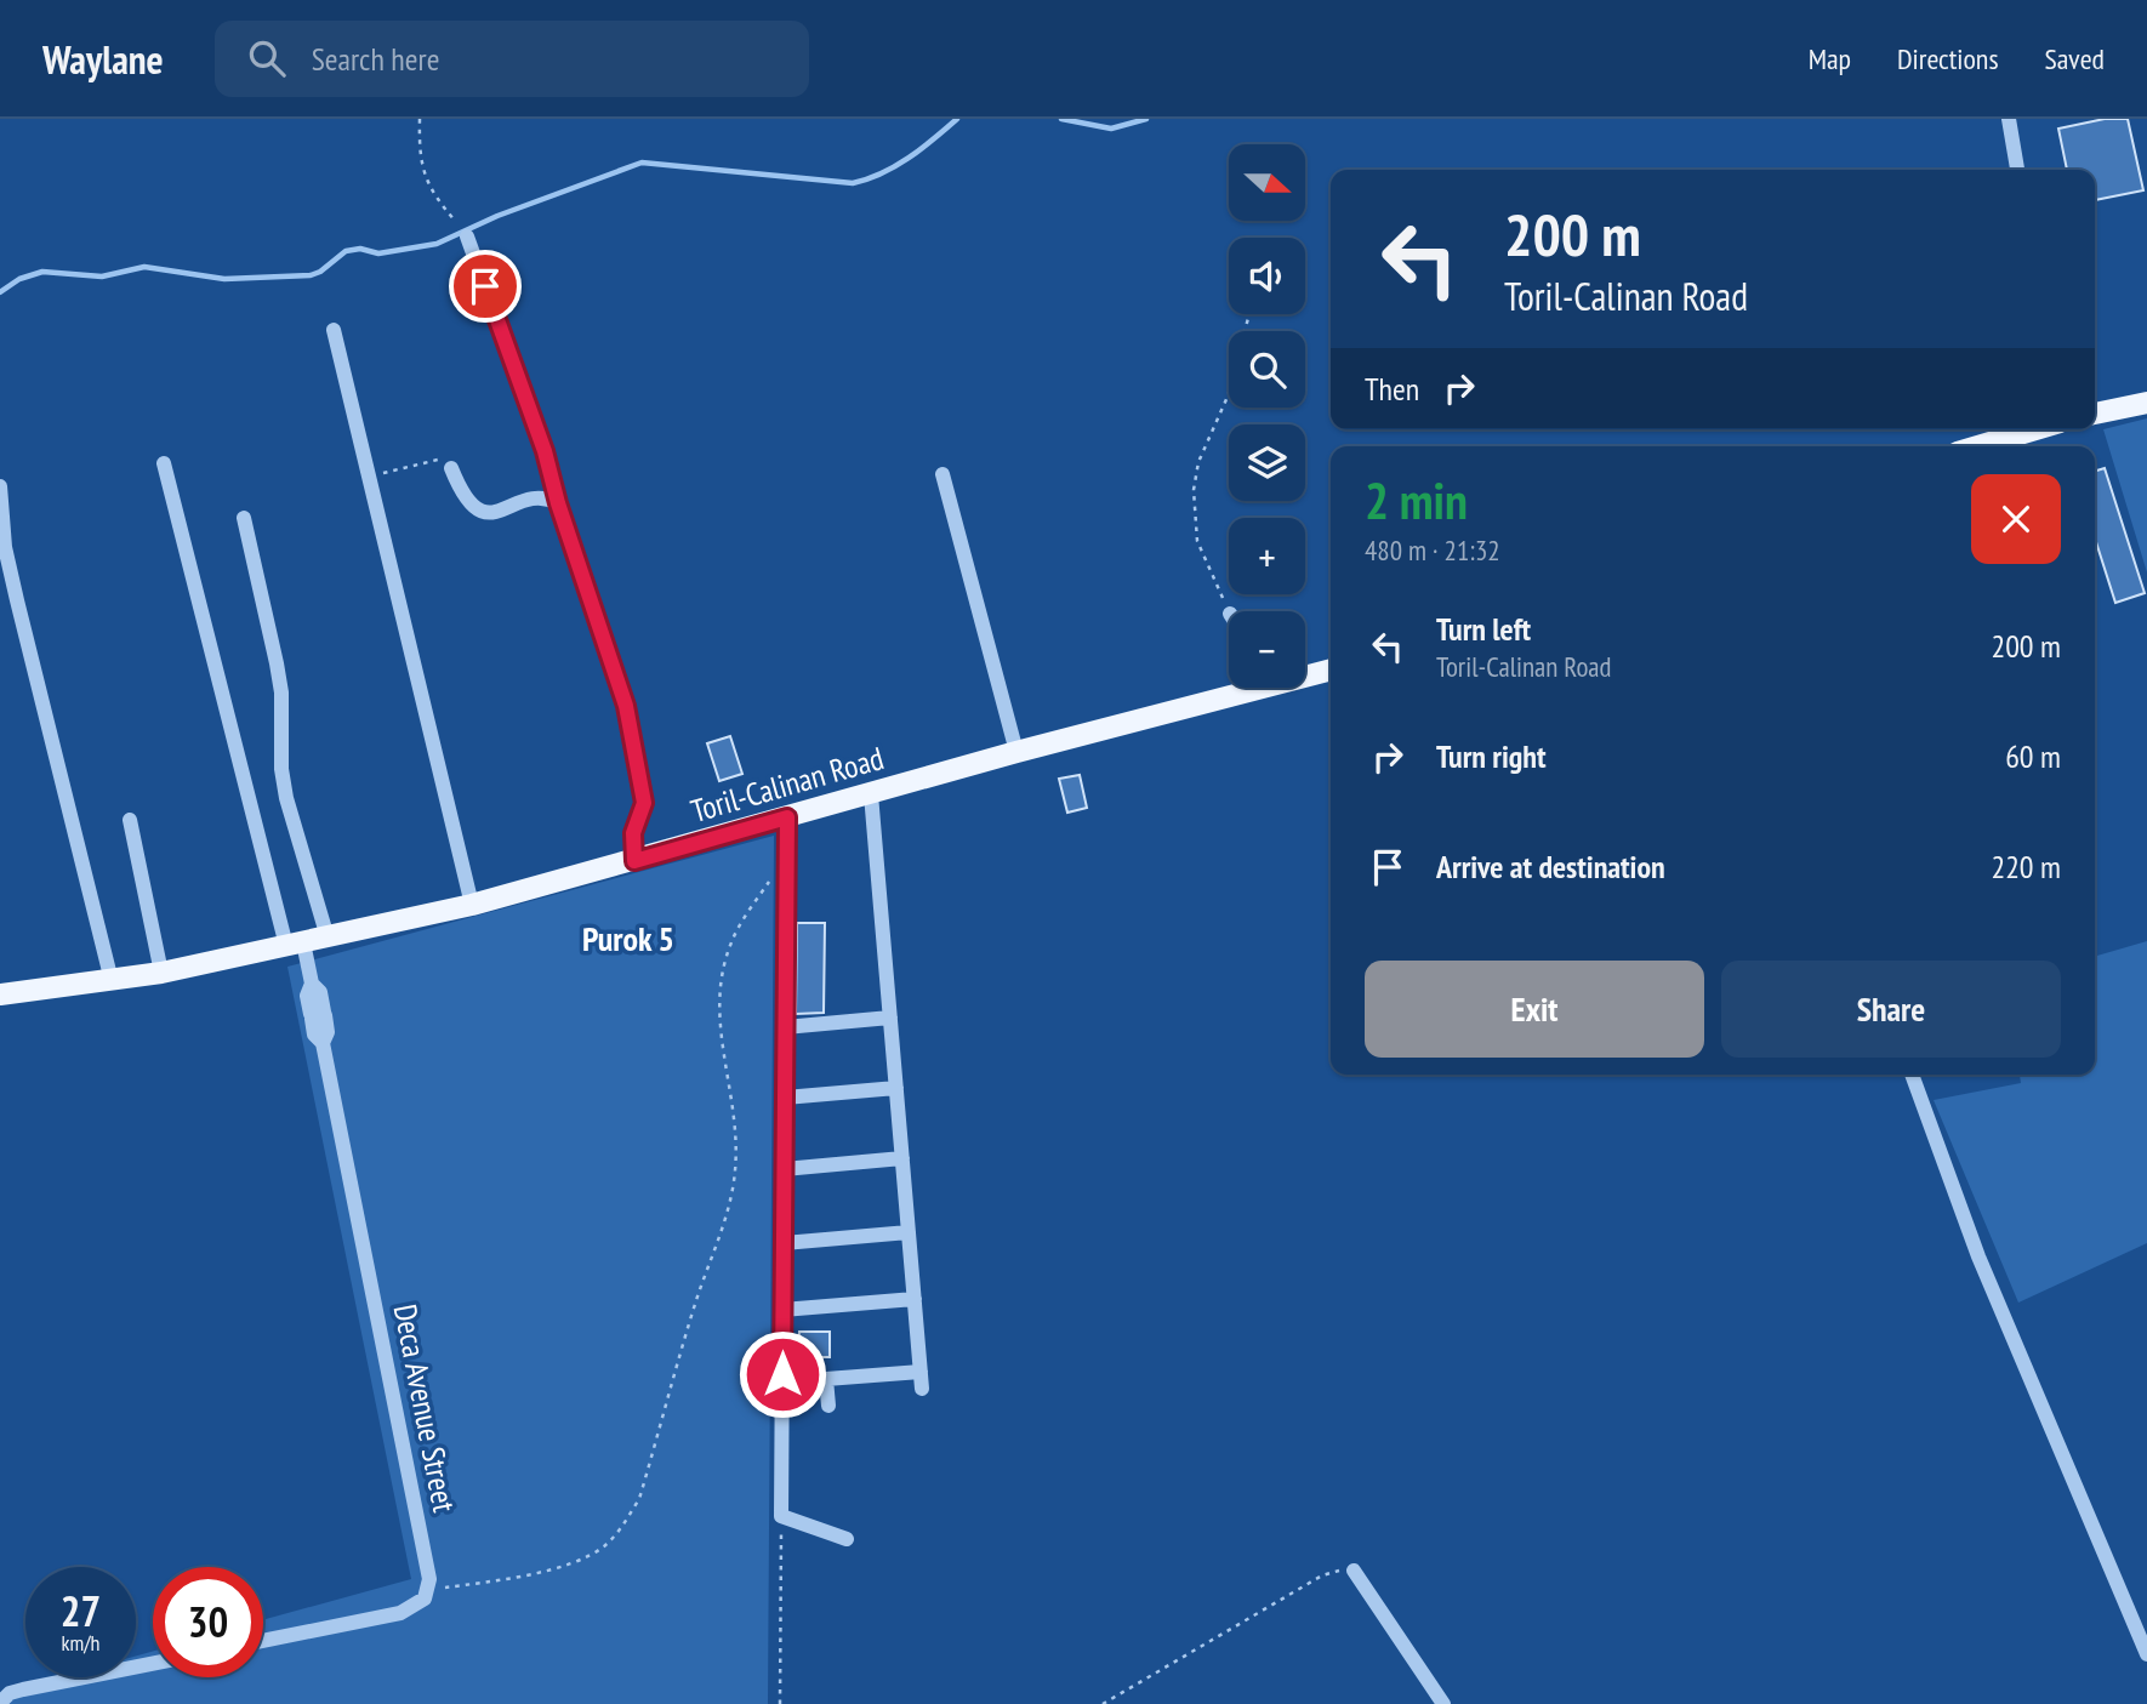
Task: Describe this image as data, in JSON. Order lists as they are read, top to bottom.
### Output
{
  "streets": {
    "main road": ["Toril-Calinan Road"],
    "street": ["Deca Avenue Street"]
  },
  "crossings": [
    ["Toril-Calinan Road", "Deca Avenue Street"]
  ],
  "districts": ["Purok 5"],
  "north": "right",
  "page": {
    "header": "Waylane",
    "search": "Search here",
    "nav": ["Map", "Directions", "Saved"],
    "map_buttons": ["+", "−"],
    "turn": ["200 m", "Toril-Calinan Road"],
    "then": "Then",
    "heading": ["2 min", "480 m · 21:32"],
    "list": [
      {
        "name": "Turn left",
        "note": "Toril-Calinan Road",
        "value": "200 m"
      },
      {
        "name": "Turn right",
        "value": "60 m"
      },
      {
        "name": "Arrive at destination",
        "value": "220 m"
      }
    ],
    "buttons": ["Exit", "Share"],
    "speed": "27 km/h",
    "limit": "30"
  }
}
